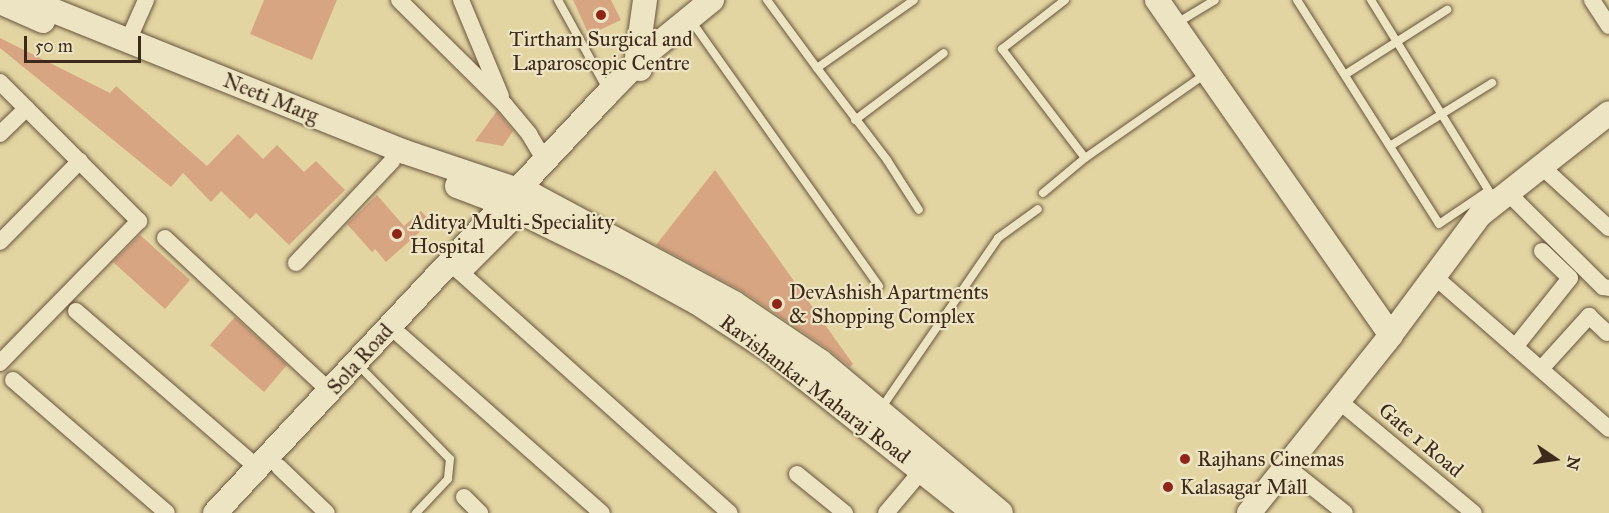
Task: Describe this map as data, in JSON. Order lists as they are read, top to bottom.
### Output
{
  "streets": {
    "main road": ["Neeti Marg", "Sola Road", "Ravishankar Maharaj Road"],
    "street": ["Gate 1 Road"]
  },
  "crossings": [
    ["Neeti Marg", "Sola Road"],
    ["Neeti Marg", "Ravishankar Maharaj Road"],
    ["Sola Road", "Ravishankar Maharaj Road"]
  ],
  "places": [
    "Tirtham Surgical and Laparoscopic Centre",
    "Aditya Multi-Speciality Hospital",
    "DevAshish Apartments & Shopping Complex",
    "Rajhans Cinemas",
    "Kalasagar Mall"
  ],
  "scale_bar": "50 m",
  "north": "right"
}
